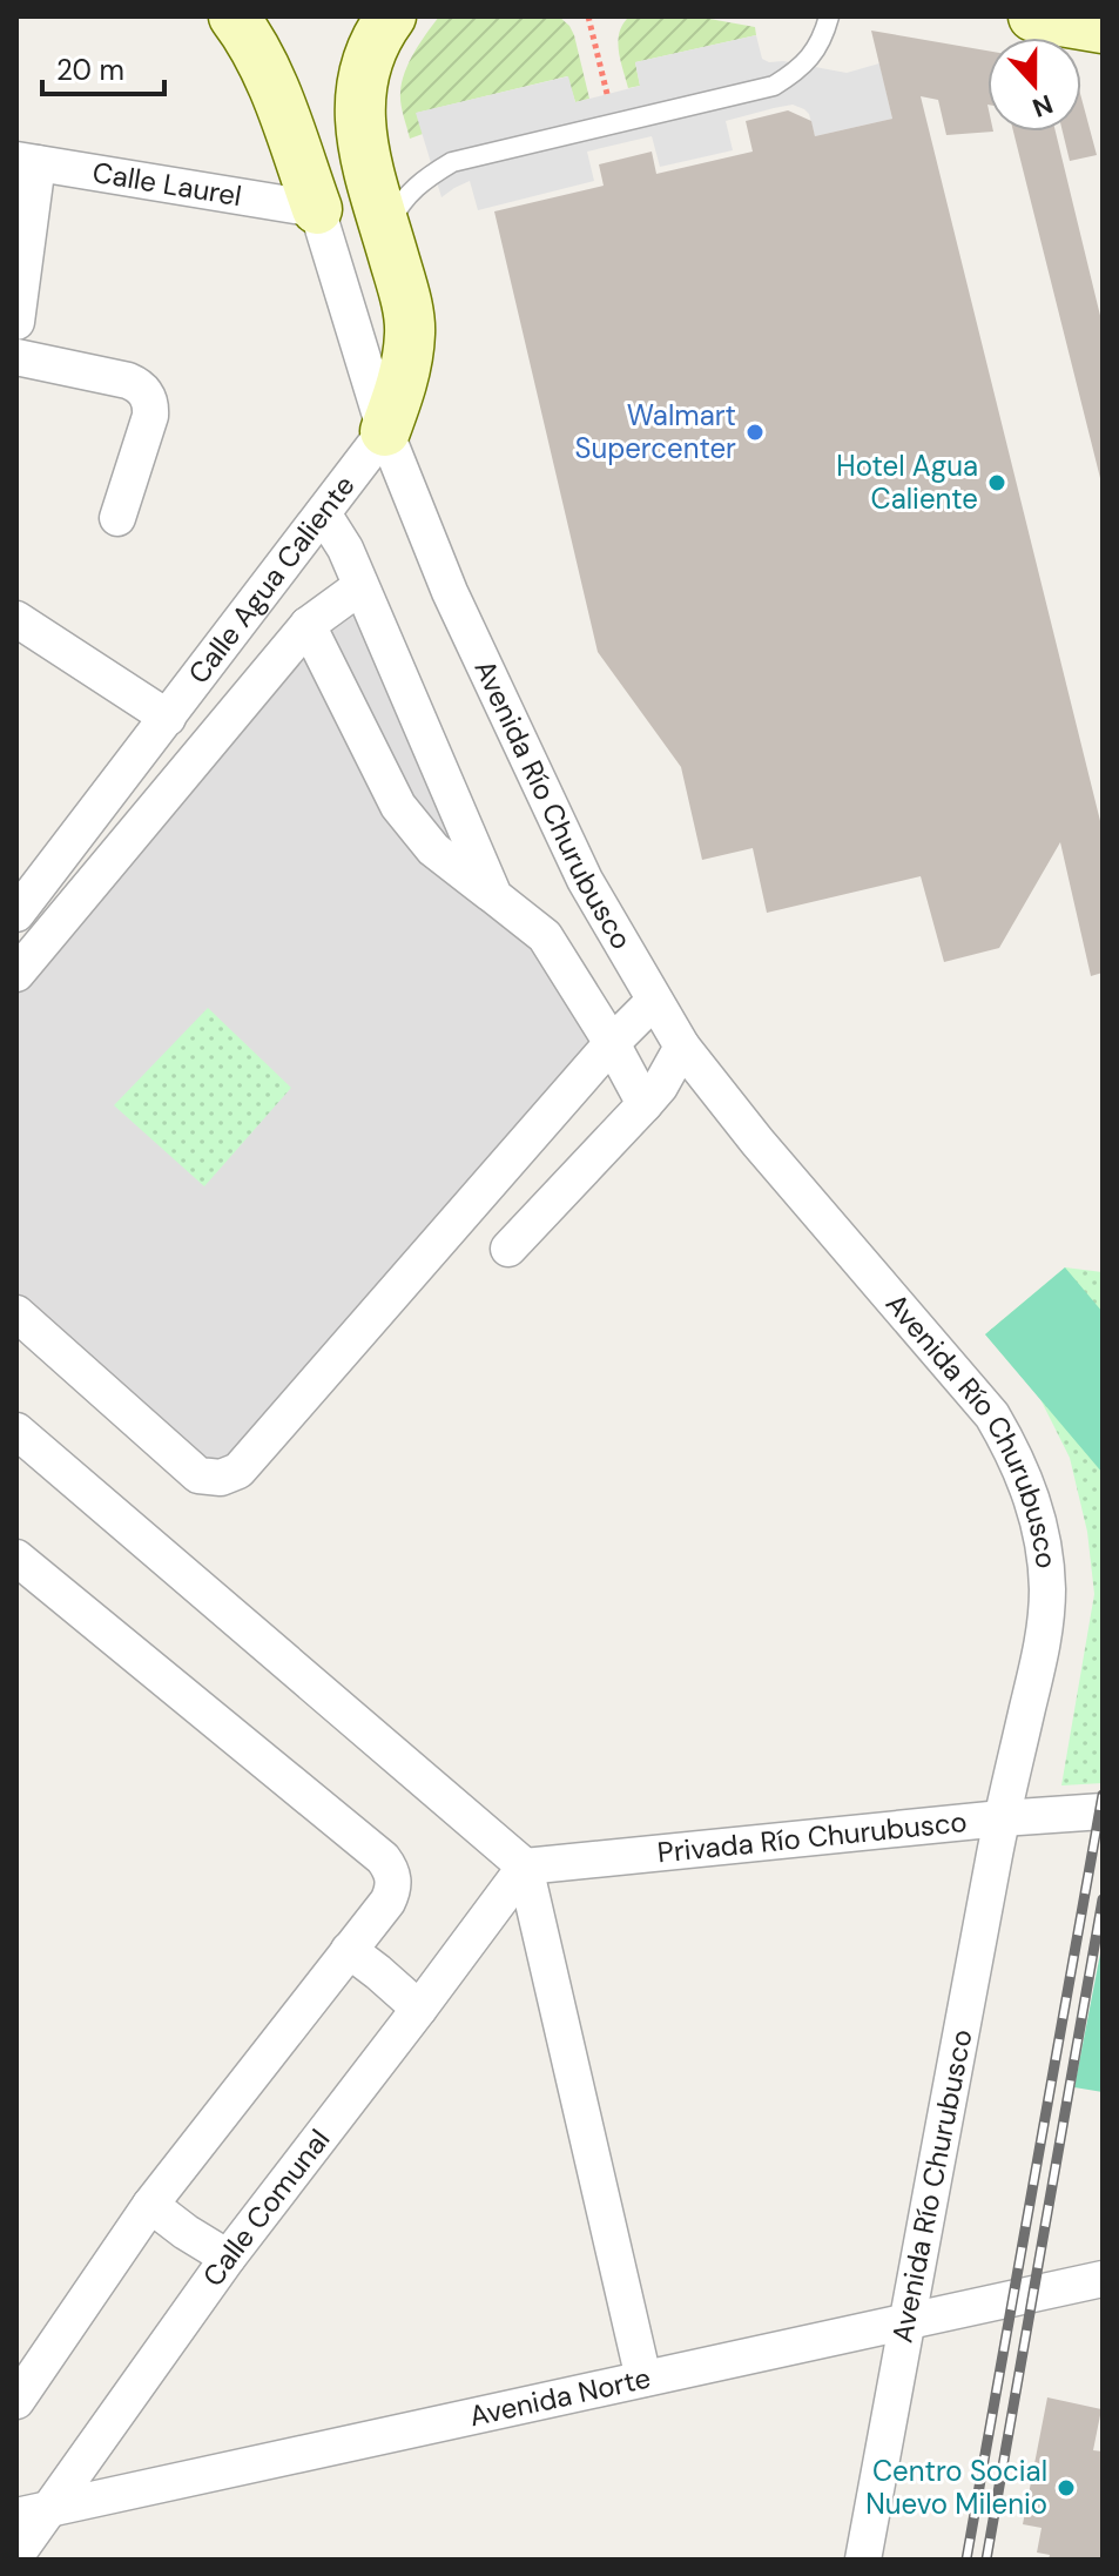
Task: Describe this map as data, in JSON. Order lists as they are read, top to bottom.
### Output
{
  "streets": {
    "street": [
      "Calle Laurel",
      "Calle Agua Caliente",
      "Avenida Río Churubusco",
      "Privada Río Churubusco",
      "Calle Comunal",
      "Avenida Norte"
    ]
  },
  "crossings": [
    ["Calle Agua Caliente", "Avenida Río Churubusco"],
    ["Avenida Río Churubusco", "Privada Río Churubusco"],
    ["Avenida Río Churubusco", "Avenida Norte"],
    ["Privada Río Churubusco", "Calle Comunal"],
    ["Calle Comunal", "Avenida Norte"]
  ],
  "places": ["Walmart Supercenter", "Hotel Agua Caliente", "Centro Social Nuevo Milenio"],
  "scale_bar": "20 m",
  "north": "bottom"
}
